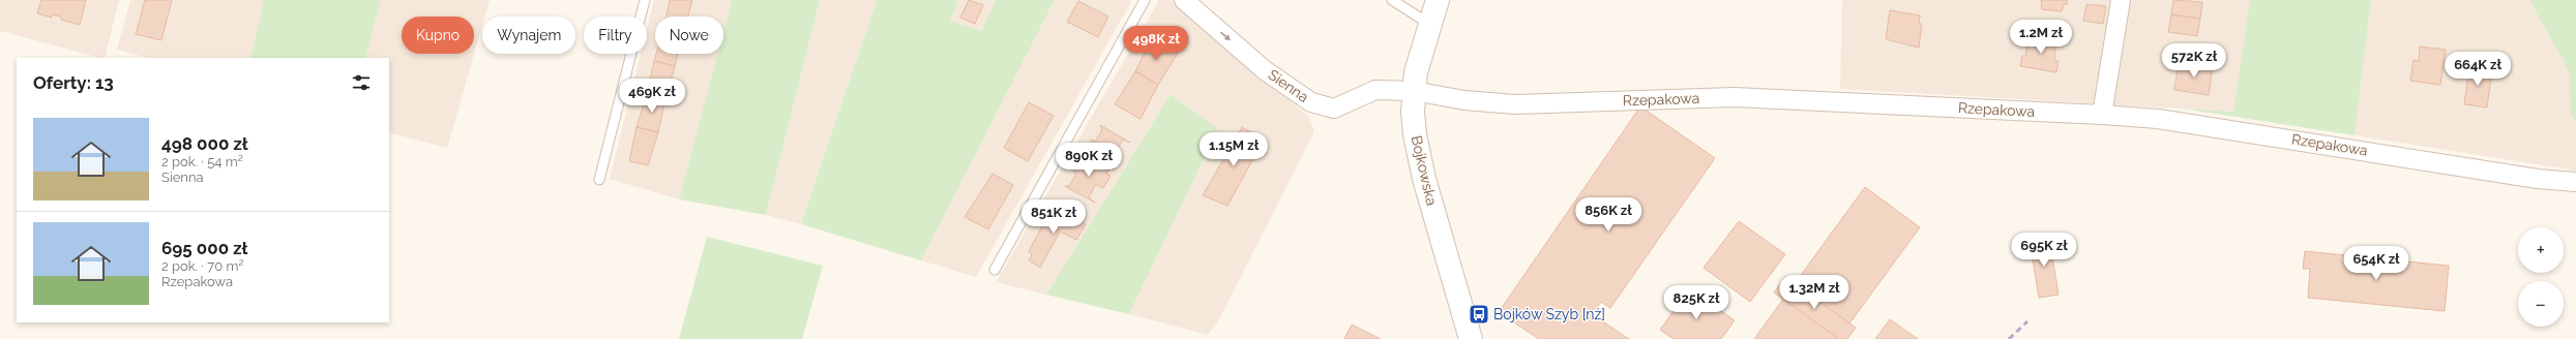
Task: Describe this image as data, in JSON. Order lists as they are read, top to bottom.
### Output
{
  "streets": {
    "street": ["Sienna", "Rzepakowa", "Bojkowska"]
  },
  "crossings": [
    ["Sienna", "Rzepakowa"],
    ["Sienna", "Bojkowska"],
    ["Rzepakowa", "Bojkowska"]
  ],
  "one_way": ["Sienna"],
  "places": {
    "bus stop": ["Bojków Szyb [nż]"]
  },
  "page": {
    "chip": [
      "Kupno",
      "Wynajem",
      "Filtry",
      "Nowe"
    ],
    "price": [
      "1.2M zł",
      "498K zł",
      "572K zł",
      "664K zł",
      "469K zł",
      "1.15M zł",
      "890K zł",
      "856K zł",
      "851K zł",
      "695K zł",
      "654K zł",
      "1.32M zł",
      "825K zł"
    ],
    "heading": "Oferty: 13",
    "list": [
      {
        "name": "498 000 zł",
        "note": "2 pok. · 54 m² · Sienna"
      },
      {
        "name": "695 000 zł",
        "note": "2 pok. · 70 m² · Rzepakowa"
      }
    ],
    "map_buttons": ["+", "−"]
  }
}
